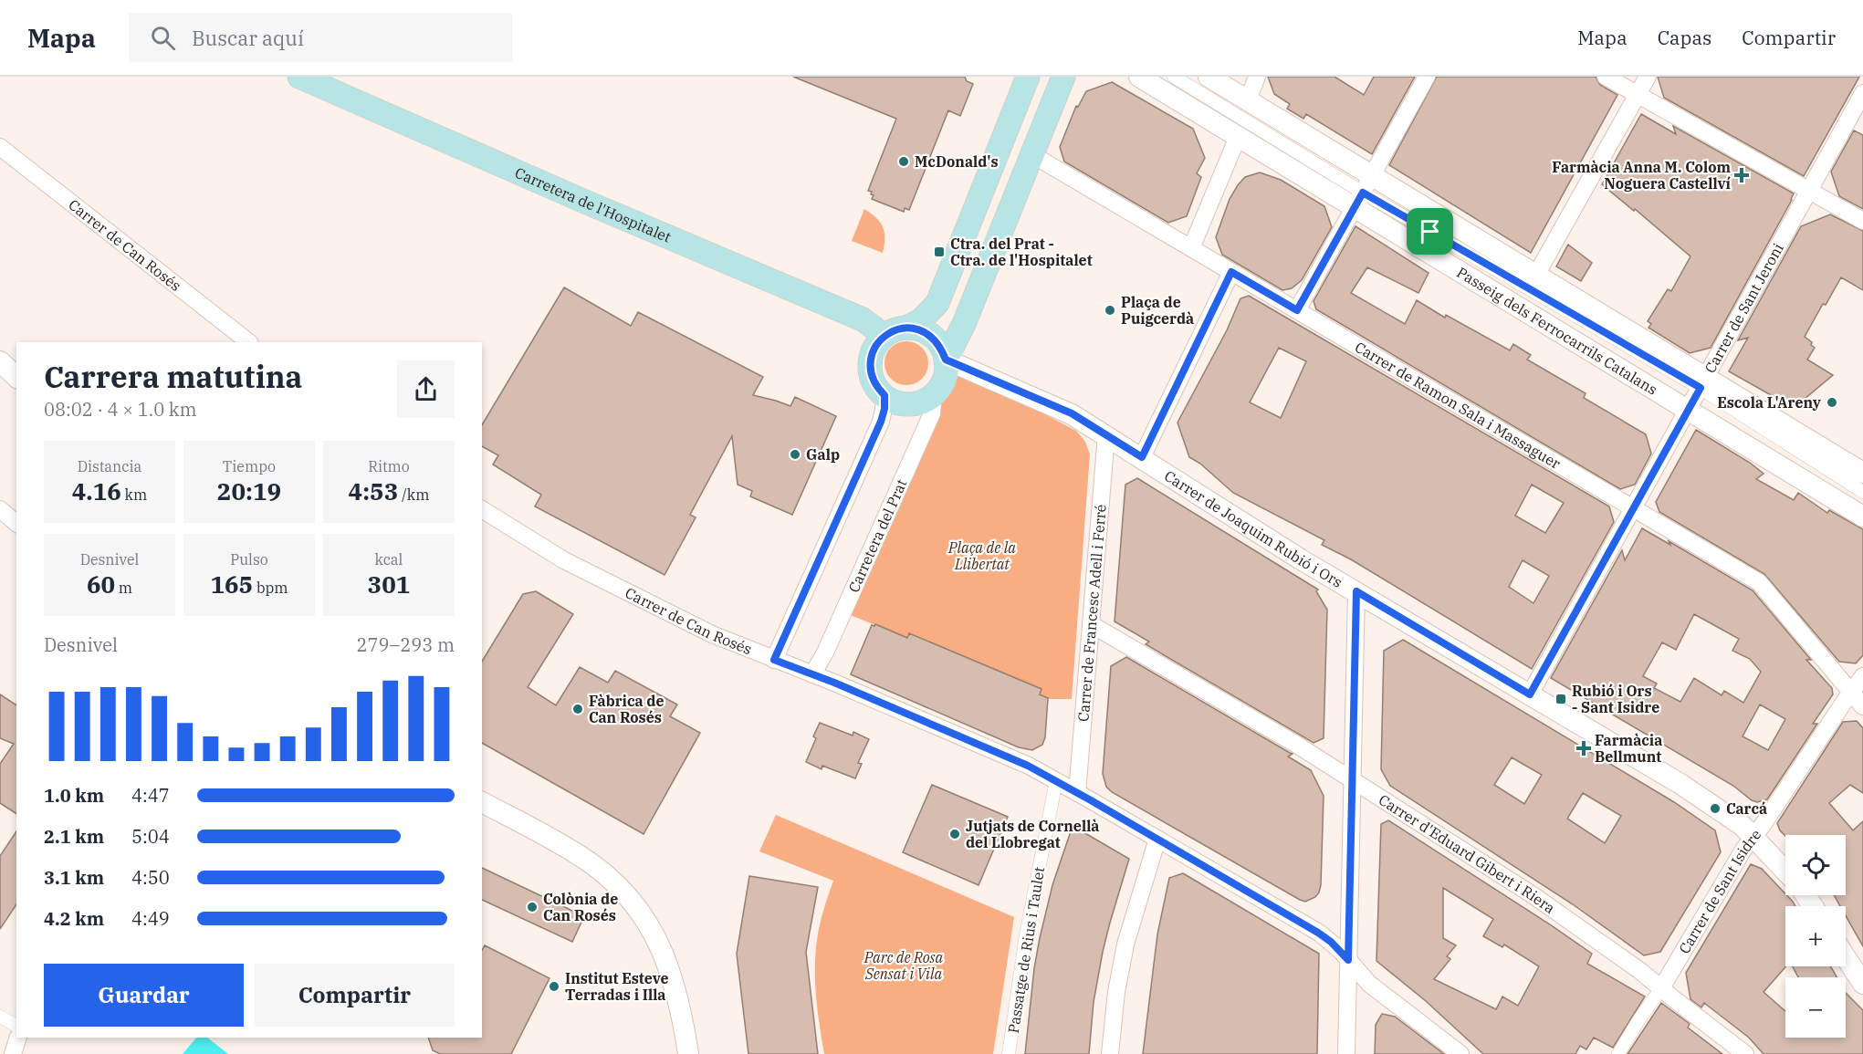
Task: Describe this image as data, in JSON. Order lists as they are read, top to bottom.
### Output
{
  "streets": {
    "main road": ["Carretera de l'Hospitalet"],
    "street": [
      "Carrer de Can Rosés",
      "Carrer de Sant Jeroni",
      "Passeig dels Ferrocarrils Catalans",
      "Carrer de Ramon Sala i Massaguer",
      "Carrer de Joaquim Rubió i Ors",
      "Carretera del Prat",
      "Carrer de Francesc Adell i Ferré",
      "Carrer d'Eduard Gibert i Riera",
      "Carrer de Sant Isidre",
      "Passatge de Rius i Taulet"
    ]
  },
  "crossings": [
    ["Carretera de l'Hospitalet", "Carrer de Joaquim Rubió i Ors"],
    ["Carretera de l'Hospitalet", "Carretera del Prat"],
    ["Carrer de Can Rosés", "Carretera del Prat"],
    ["Carrer de Can Rosés", "Carrer de Francesc Adell i Ferré"],
    ["Carrer de Can Rosés", "Passatge de Rius i Taulet"],
    ["Carrer de Sant Jeroni", "Passeig dels Ferrocarrils Catalans"],
    ["Carrer de Sant Jeroni", "Carrer de Ramon Sala i Massaguer"],
    ["Carrer de Sant Jeroni", "Carrer de Joaquim Rubió i Ors"],
    ["Carrer de Ramon Sala i Massaguer", "Carrer de Sant Isidre"],
    ["Carrer de Joaquim Rubió i Ors", "Carretera del Prat"],
    ["Carrer de Joaquim Rubió i Ors", "Carrer de Francesc Adell i Ferré"],
    ["Carrer de Joaquim Rubió i Ors", "Carrer de Sant Isidre"],
    ["Carrer de Francesc Adell i Ferré", "Carrer d'Eduard Gibert i Riera"],
    ["Carrer d'Eduard Gibert i Riera", "Carrer de Sant Isidre"]
  ],
  "parks": ["Plaça de la Llibertat", "Parc de Rosa Sensat i Vila"],
  "places": {
    "other": [
      "McDonald's",
      "Plaça de Puigcerdà",
      "Escola L'Areny",
      "Galp",
      "Fàbrica de Can Rosés",
      "Carcá",
      "Jutjats de Cornellà del Llobregat",
      "Colònia de Can Rosés",
      "Institut Esteve Terradas i Illa"
    ],
    "health": ["Farmàcia Anna M. Colom Noguera Castellví", "Farmàcia Bellmunt"],
    "transit": ["Ctra. del Prat - Ctra. de l'Hospitalet", "Rubió i Ors - Sant Isidre"]
  },
  "page": {
    "header": "Mapa",
    "search": "Buscar aquí",
    "nav": ["Mapa", "Capas", "Compartir"],
    "heading": ["Carrera matutina", "08:02 · 4 × 1.0 km"],
    "stats": [
      ["Distancia", "4.16 km"],
      ["Tiempo", "20:19"],
      ["Ritmo", "4:53 /km"],
      ["Desnivel", "60 m"],
      ["Pulso", "165 bpm"],
      ["kcal", "301"]
    ],
    "chart": ["Desnivel", "279–293 m"],
    "list": [
      {
        "name": "1.0 km",
        "note": "4:47"
      },
      {
        "name": "2.1 km",
        "note": "5:04"
      },
      {
        "name": "3.1 km",
        "note": "4:50"
      },
      {
        "name": "4.2 km",
        "note": "4:49"
      }
    ],
    "map_buttons": ["+", "−"],
    "buttons": ["Guardar", "Compartir"]
  }
}
